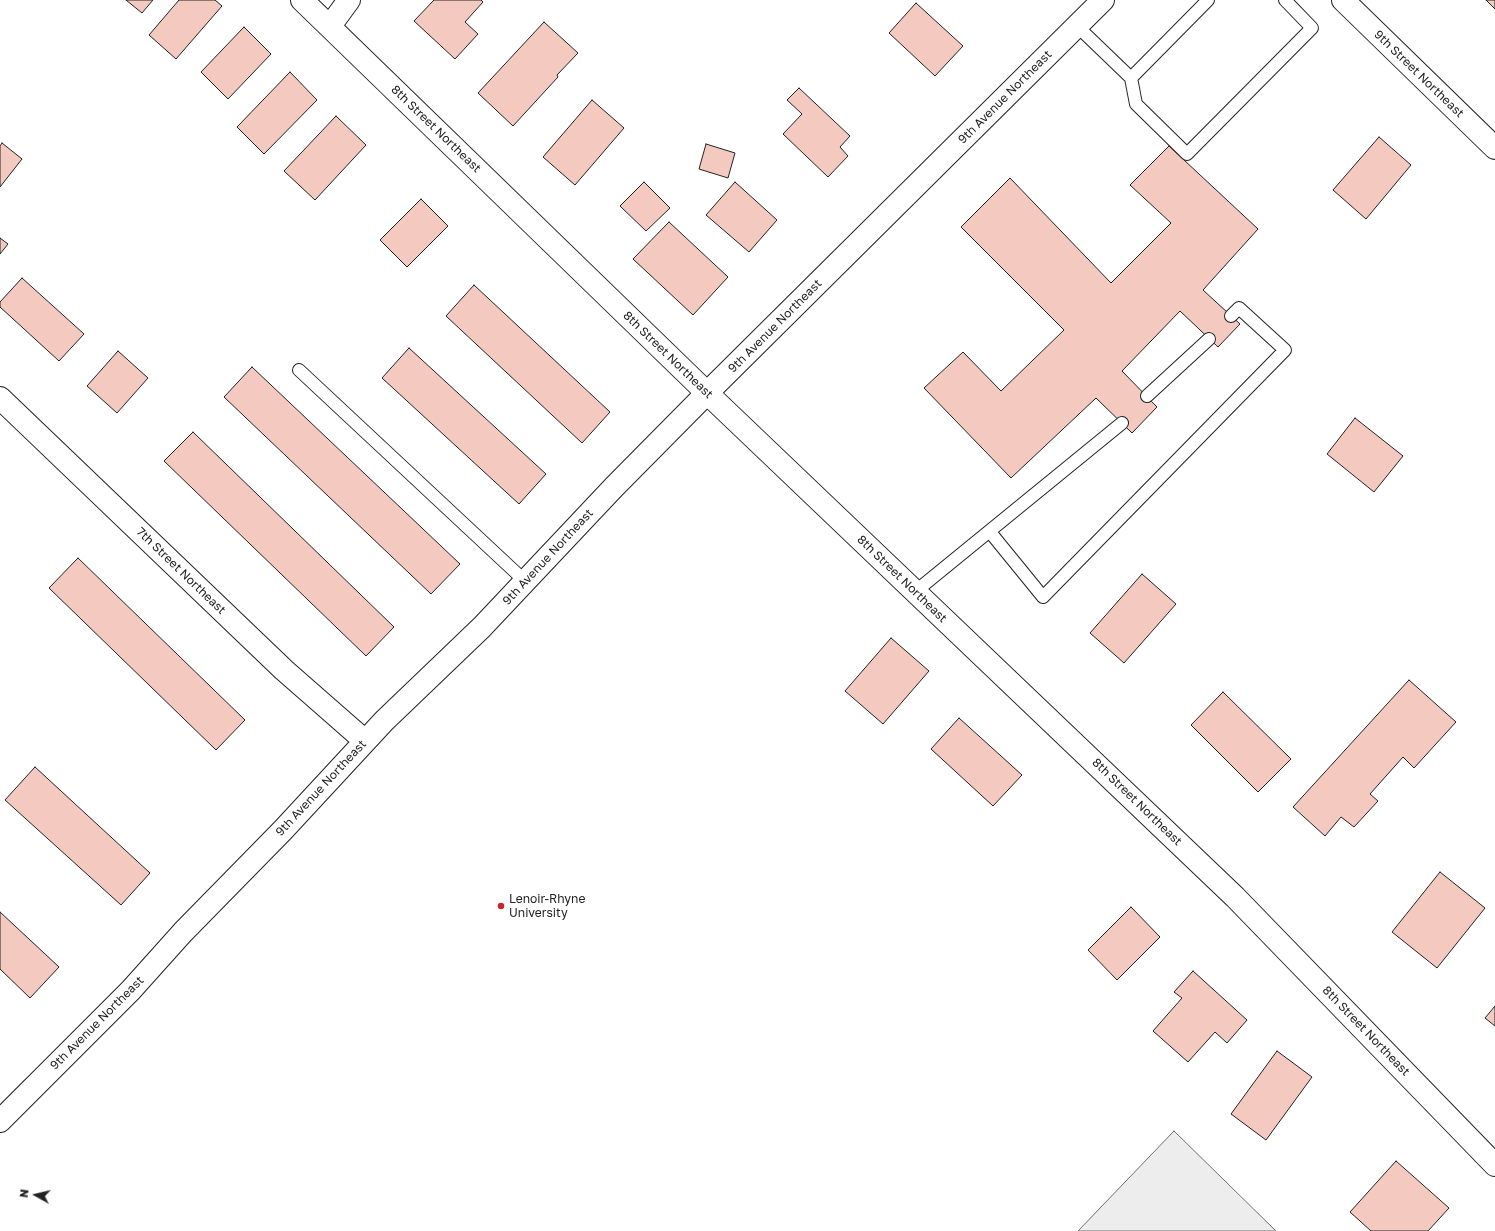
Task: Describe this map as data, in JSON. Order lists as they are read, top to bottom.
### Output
{
  "streets": {
    "street": [
      "9th Street Northeast",
      "9th Avenue Northeast",
      "8th Street Northeast",
      "7th Street Northeast"
    ]
  },
  "crossings": [
    ["9th Avenue Northeast", "8th Street Northeast"],
    ["9th Avenue Northeast", "7th Street Northeast"]
  ],
  "places": ["Lenoir-Rhyne University"],
  "north": "left"
}
